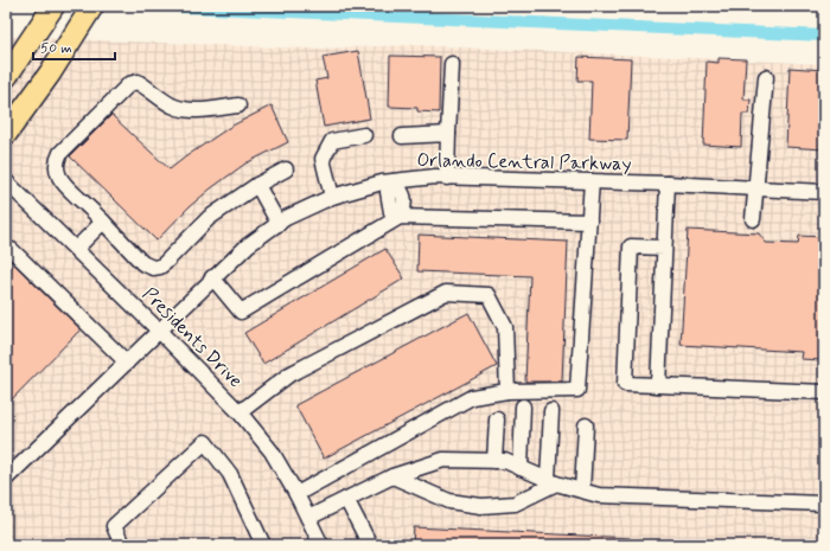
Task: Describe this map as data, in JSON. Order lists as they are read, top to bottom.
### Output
{
  "streets": {
    "street": ["Orlando Central Parkway", "Presidents Drive"]
  },
  "crossings": [
    ["Orlando Central Parkway", "Presidents Drive"]
  ],
  "scale_bar": "50 m"
}
